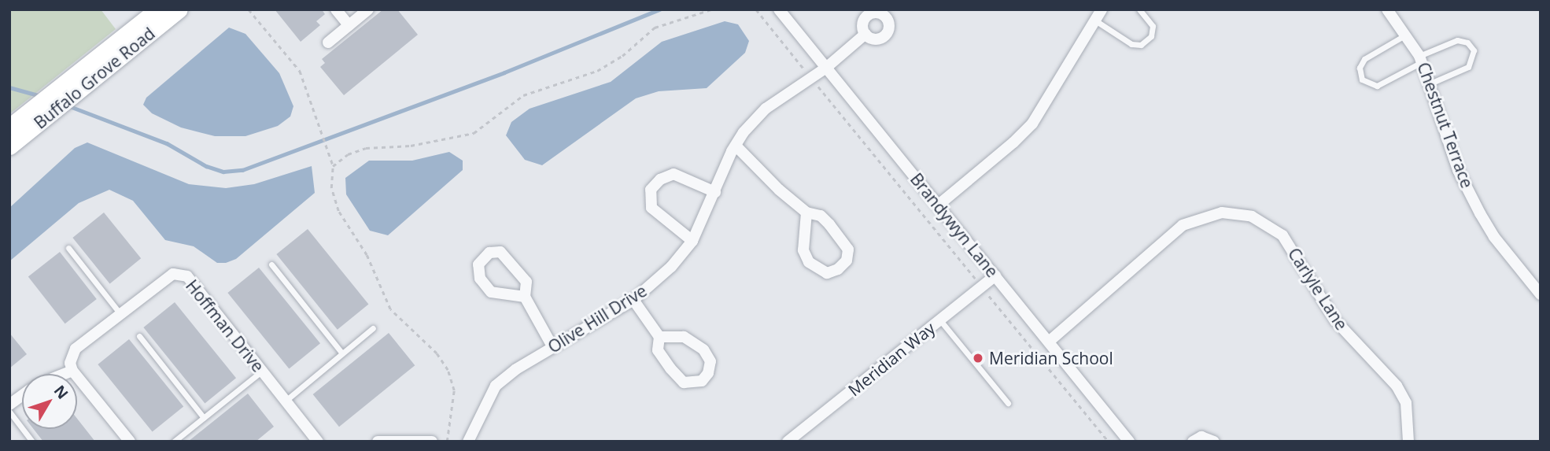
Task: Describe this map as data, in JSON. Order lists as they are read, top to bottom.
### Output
{
  "streets": {
    "main road": ["Buffalo Grove Road"],
    "street": [
      "Chestnut Terrace",
      "Brandywyn Lane",
      "Carlyle Lane",
      "Olive Hill Drive",
      "Hoffman Drive",
      "Meridian Way"
    ]
  },
  "crossings": [
    ["Brandywyn Lane", "Carlyle Lane"],
    ["Brandywyn Lane", "Olive Hill Drive"],
    ["Brandywyn Lane", "Meridian Way"]
  ],
  "places": ["Meridian School"],
  "north": "top right"
}
